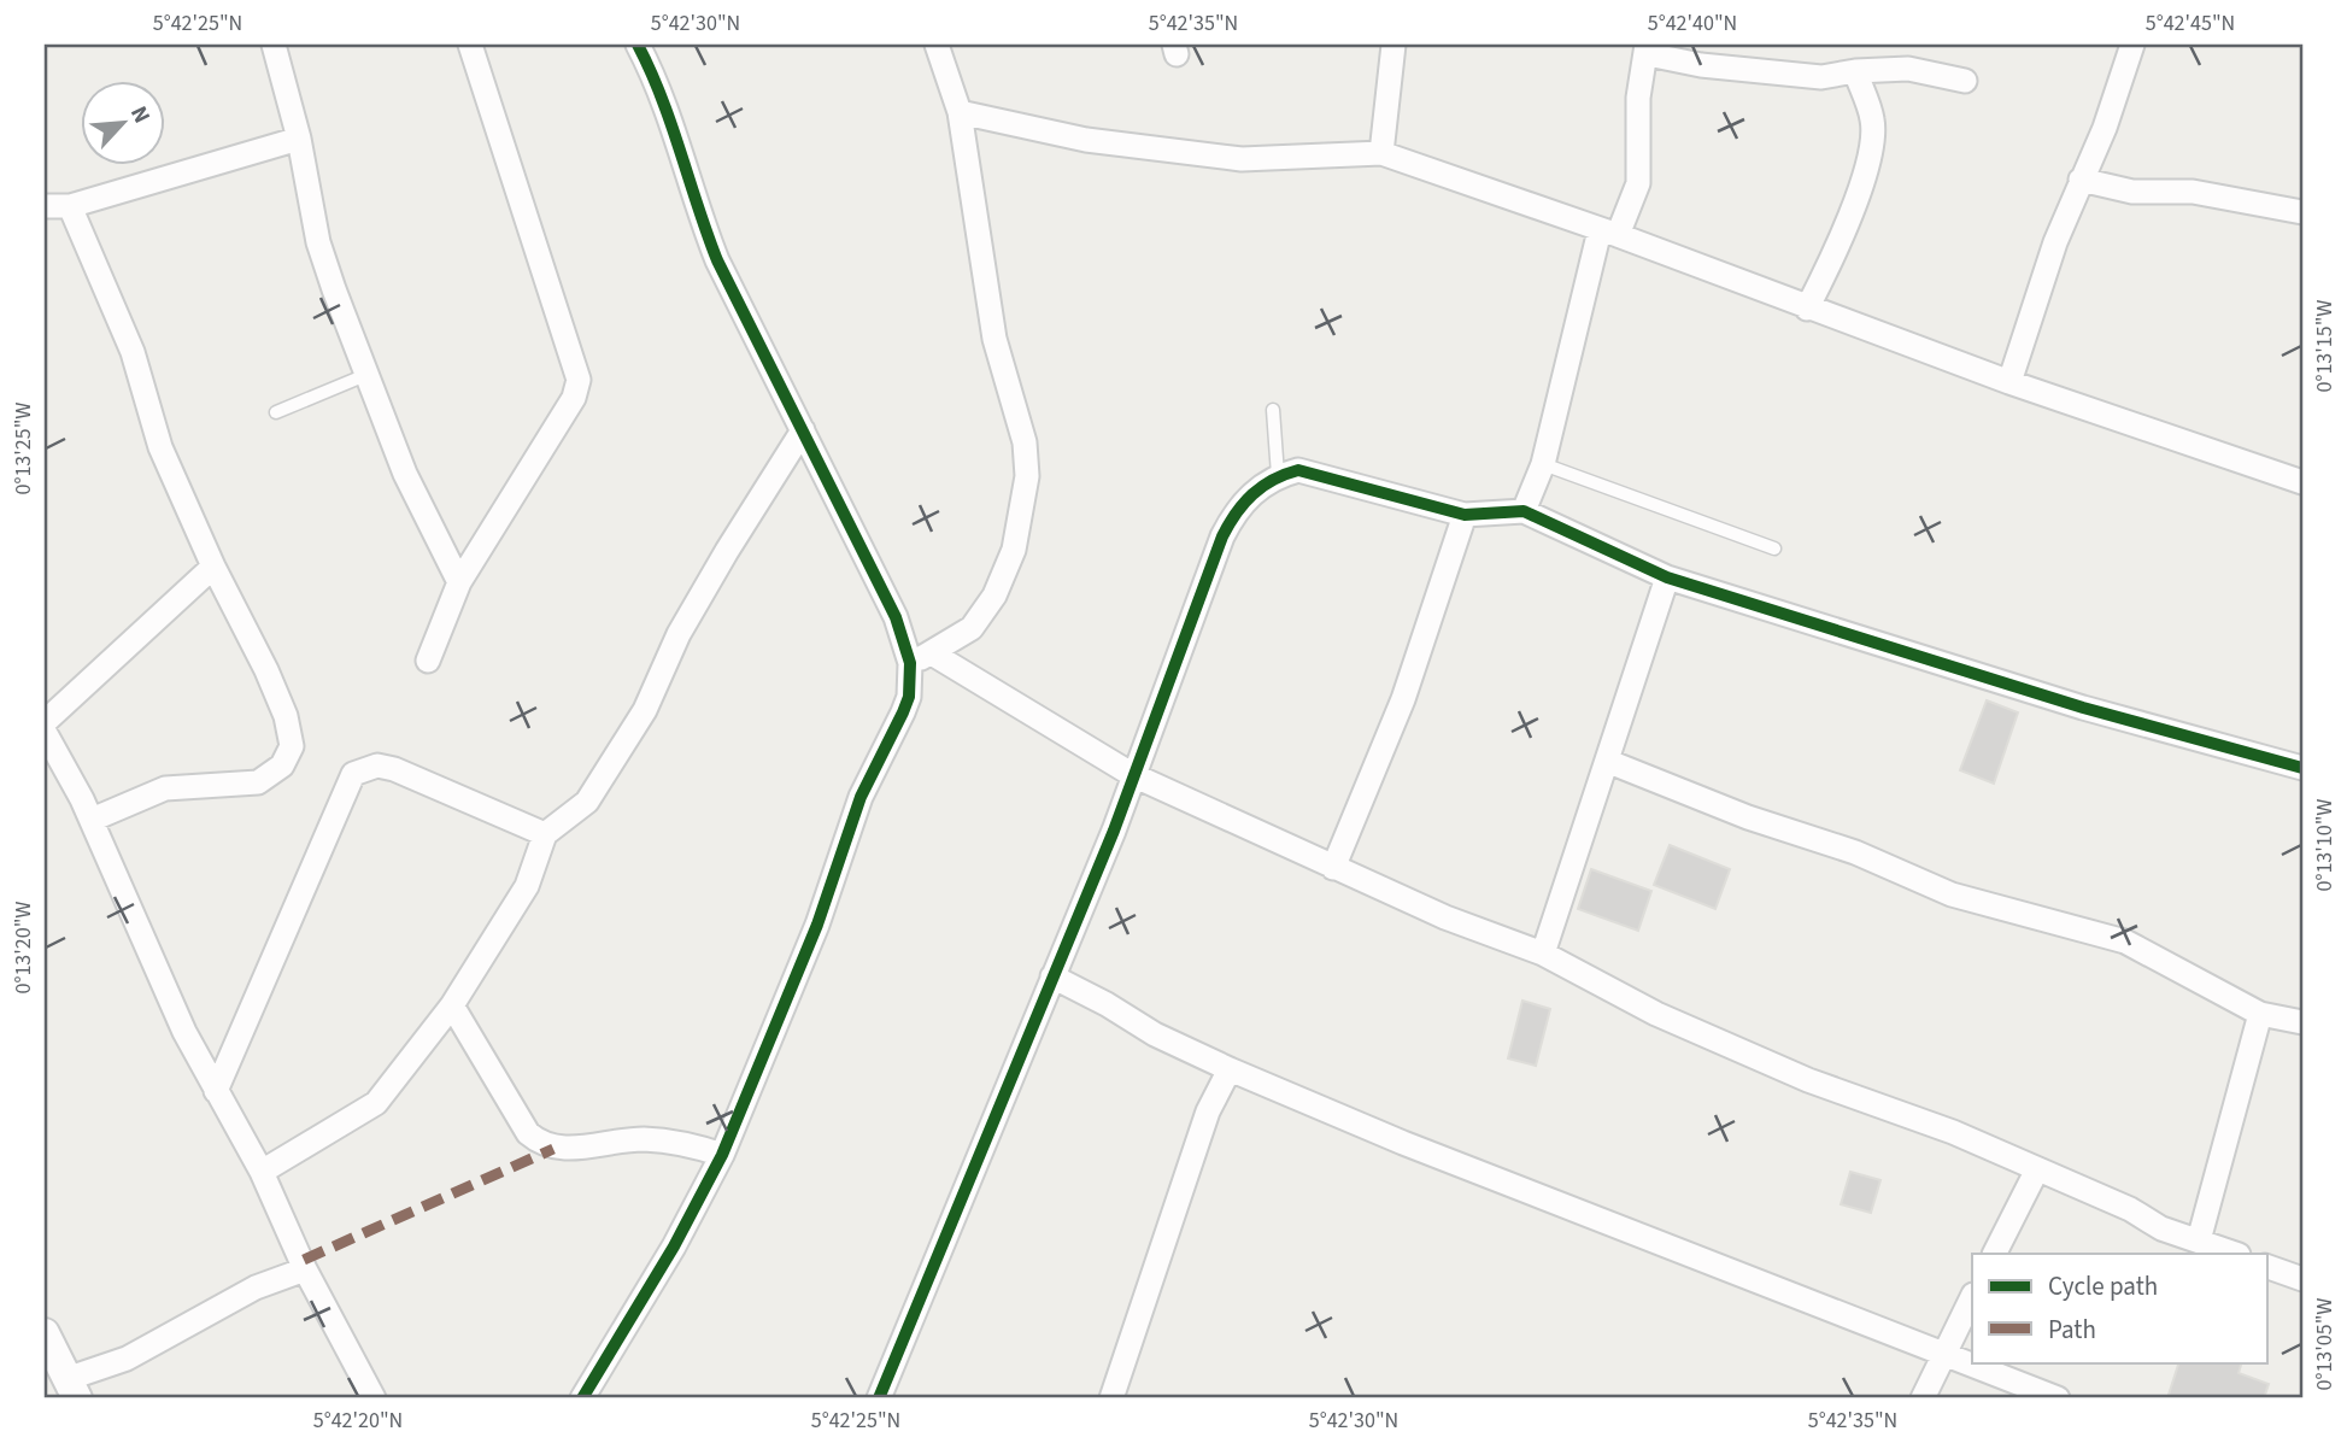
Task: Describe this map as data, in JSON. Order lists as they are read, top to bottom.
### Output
{
  "legend": ["Cycle path", "Path"],
  "north": "top right",
  "coordinates": [
    "5°42'25\"N",
    "5°42'30\"N",
    "5°42'35\"N",
    "5°42'40\"N",
    "5°42'45\"N",
    "0°13'15\"W",
    "0°13'25\"W",
    "0°13'10\"W",
    "0°13'20\"W",
    "0°13'05\"W",
    "5°42'20\"N"
  ]
}
